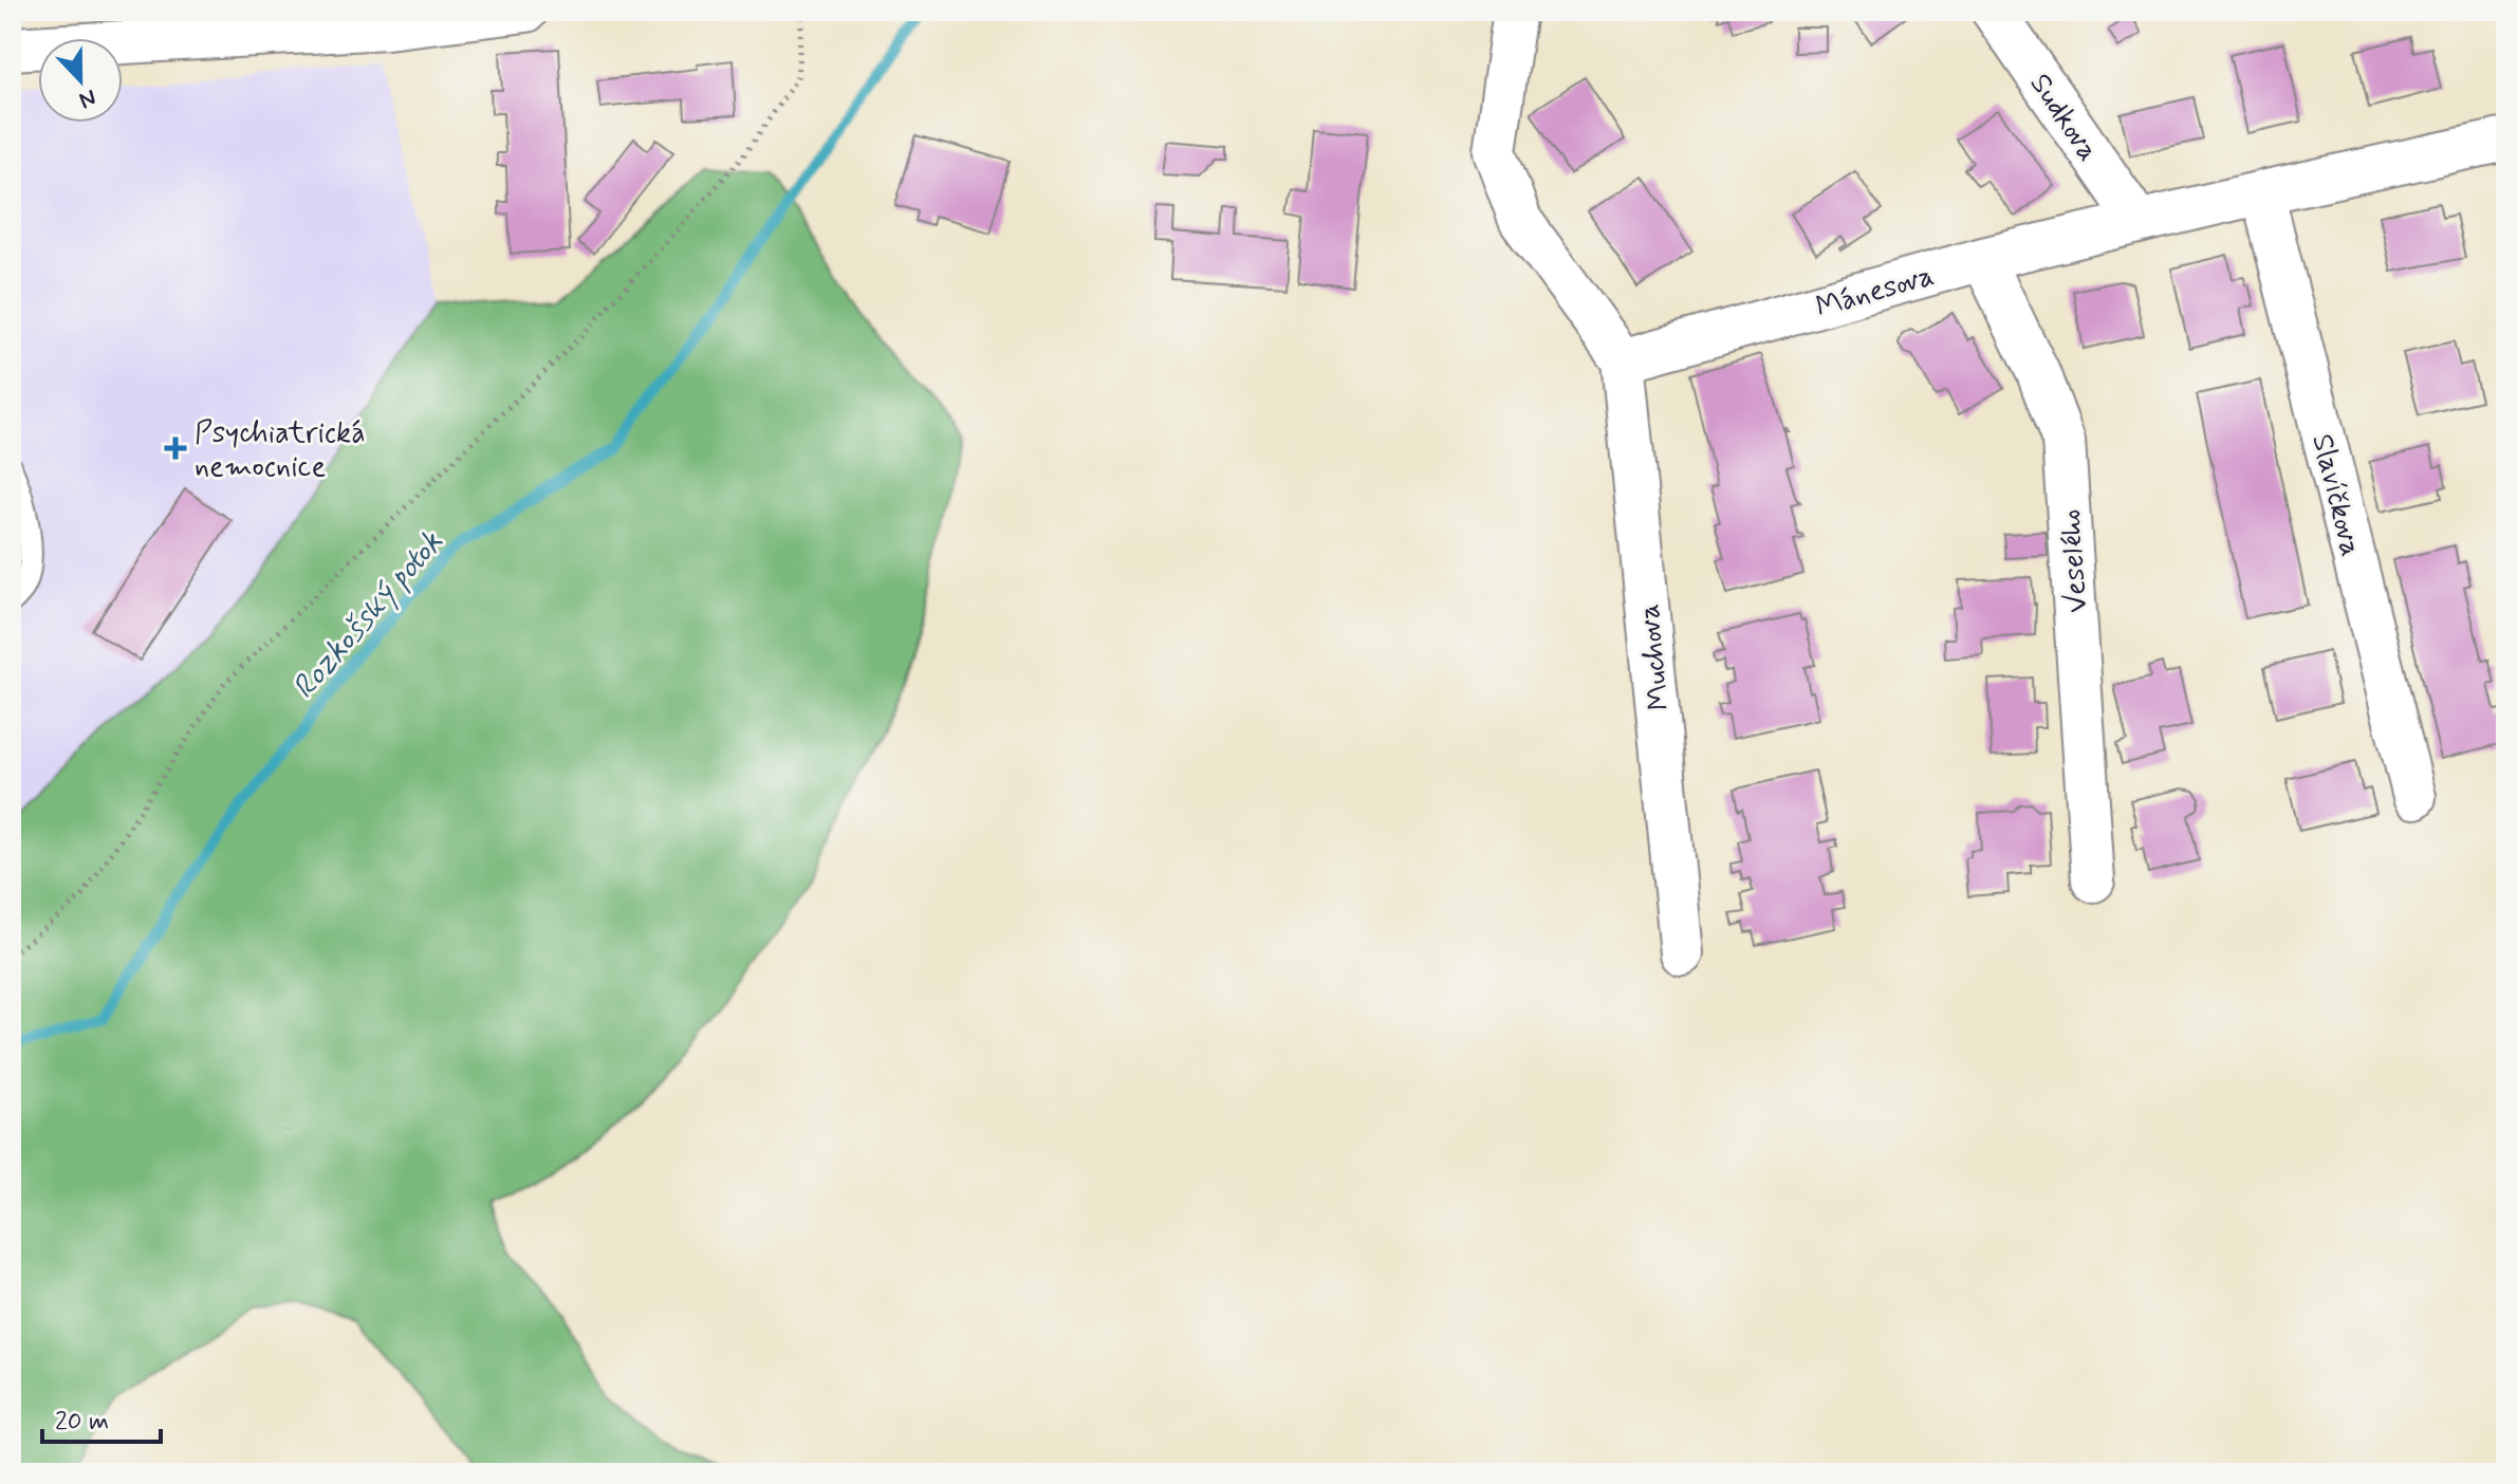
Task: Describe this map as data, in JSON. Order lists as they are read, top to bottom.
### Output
{
  "streets": {
    "street": [
      "Sudkova",
      "Mánesova",
      "Slavíčkova",
      "Veselého",
      "Muchova"
    ]
  },
  "crossings": [
    ["Sudkova", "Mánesova"],
    ["Mánesova", "Slavíčkova"],
    ["Mánesova", "Veselého"],
    ["Mánesova", "Muchova"]
  ],
  "water": ["Rozkošský potok"],
  "places": {
    "health": ["Psychiatrická nemocnice"]
  },
  "scale_bar": "20 m",
  "north": "bottom"
}
